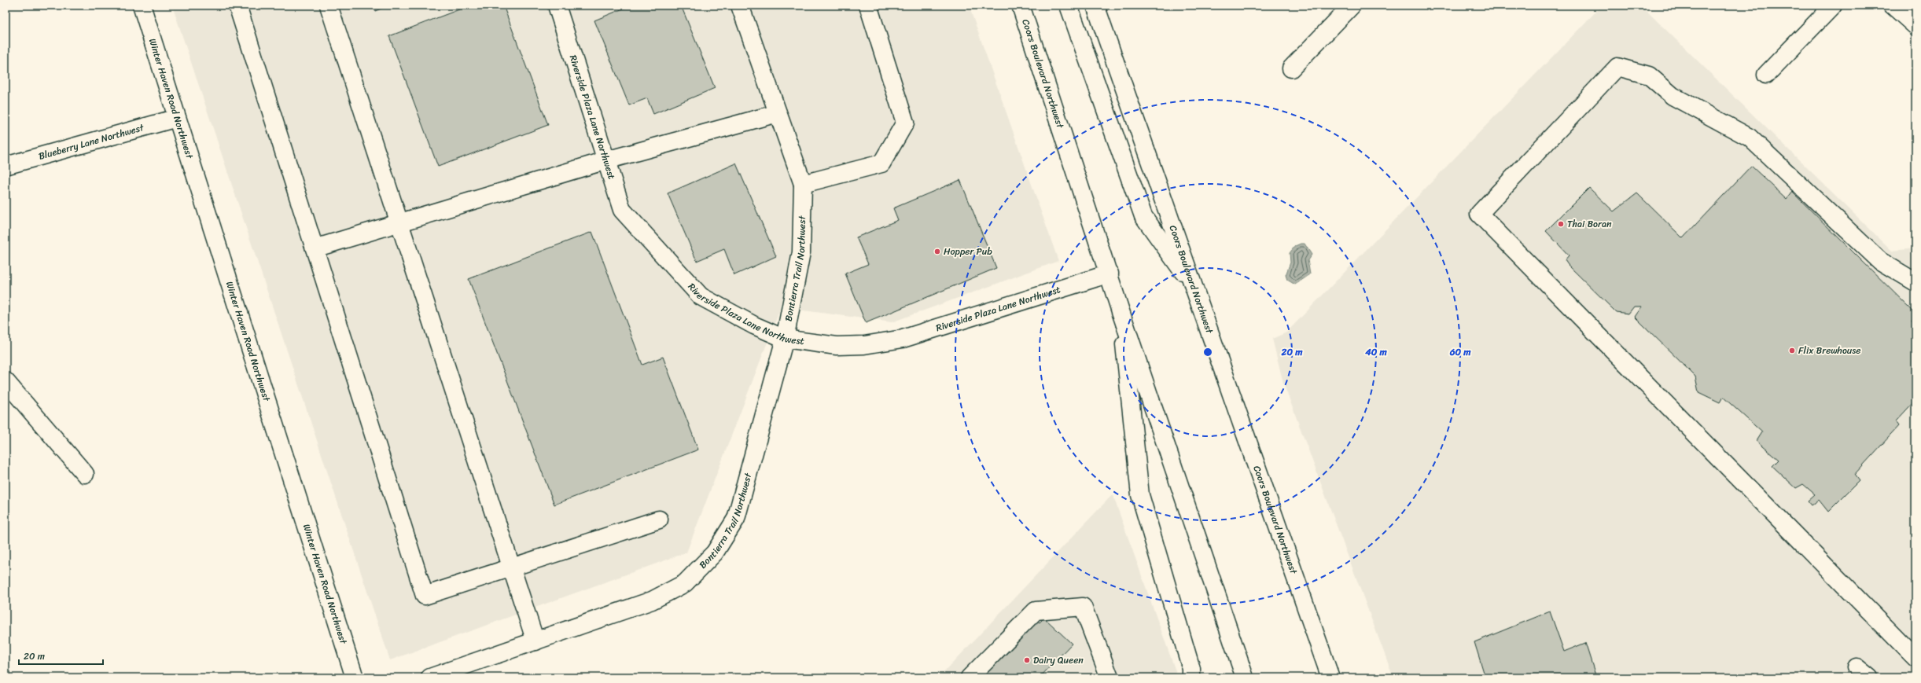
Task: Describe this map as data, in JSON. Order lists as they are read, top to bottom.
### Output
{
  "streets": {
    "street": [
      "Coors Boulevard Northwest",
      "Winter Haven Road Northwest",
      "Riverside Plaza Lane Northwest",
      "Blueberry Lane Northwest",
      "Bontierra Trail Northwest"
    ]
  },
  "crossings": [
    ["Coors Boulevard Northwest", "Riverside Plaza Lane Northwest"],
    ["Winter Haven Road Northwest", "Blueberry Lane Northwest"],
    ["Riverside Plaza Lane Northwest", "Bontierra Trail Northwest"]
  ],
  "places": [
    "Thai Boran",
    "Hopper Pub",
    "Flix Brewhouse",
    "Dairy Queen"
  ],
  "scale_bar": "20 m",
  "rings": ["20 m", "40 m", "60 m"]
}
